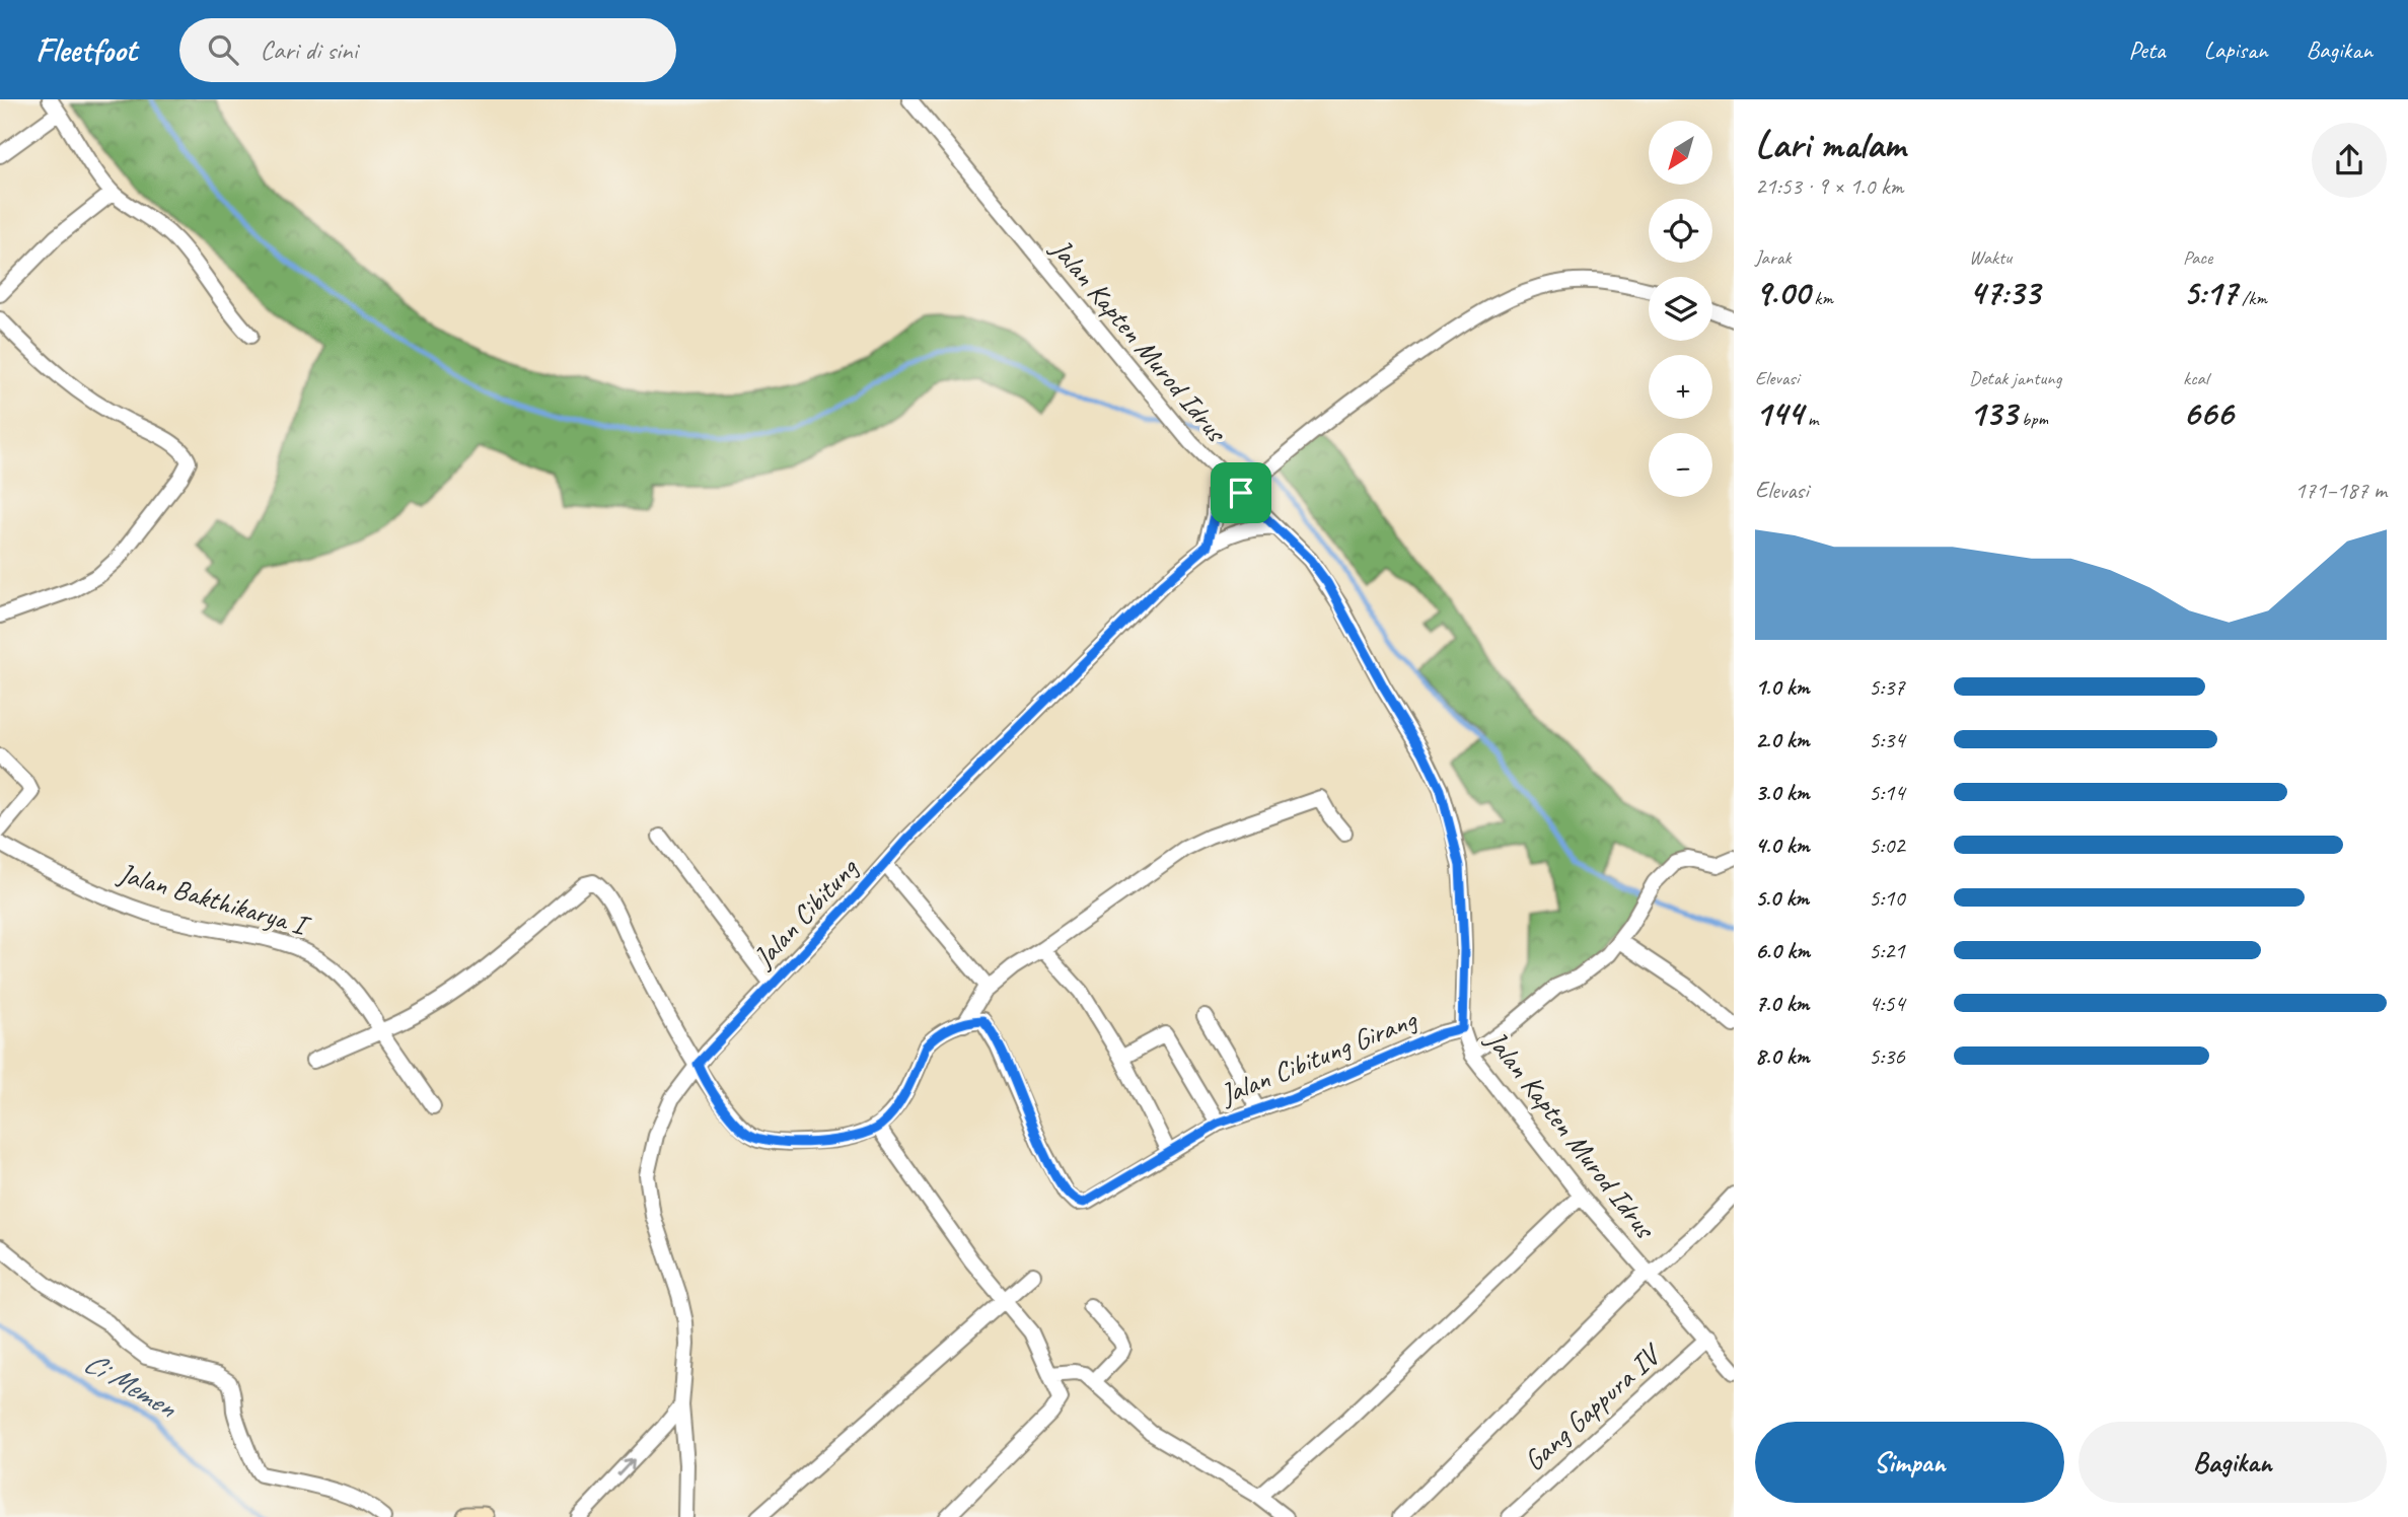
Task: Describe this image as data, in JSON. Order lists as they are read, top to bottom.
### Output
{
  "streets": {
    "street": [
      "Jalan Kapten Murod Idrus",
      "Jalan Bakthikarya I",
      "Jalan Cibitung",
      "Jalan Cibitung Girang",
      "Gang Gappura IV"
    ]
  },
  "crossings": [
    ["Jalan Kapten Murod Idrus", "Jalan Cibitung Girang"],
    ["Jalan Kapten Murod Idrus", "Gang Gappura IV"]
  ],
  "water": ["Ci Memen"],
  "north": "bottom left",
  "page": {
    "header": "Fleetfoot",
    "search": "Cari di sini",
    "nav": ["Peta", "Lapisan", "Bagikan"],
    "heading": ["Lari malam", "21:53 · 9 × 1.0 km"],
    "map_buttons": ["+", "−"],
    "stats": [
      ["Jarak", "9.00 km"],
      ["Waktu", "47:33"],
      ["Pace", "5:17 /km"],
      ["Elevasi", "144 m"],
      ["Detak jantung", "133 bpm"],
      ["kcal", "666"]
    ],
    "chart": ["Elevasi", "171–187 m"],
    "list": [
      {
        "name": "1.0 km",
        "note": "5:37"
      },
      {
        "name": "2.0 km",
        "note": "5:34"
      },
      {
        "name": "3.0 km",
        "note": "5:14"
      },
      {
        "name": "4.0 km",
        "note": "5:02"
      },
      {
        "name": "5.0 km",
        "note": "5:10"
      },
      {
        "name": "6.0 km",
        "note": "5:21"
      },
      {
        "name": "7.0 km",
        "note": "4:54"
      },
      {
        "name": "8.0 km",
        "note": "5:36"
      }
    ],
    "buttons": ["Simpan", "Bagikan"]
  }
}
